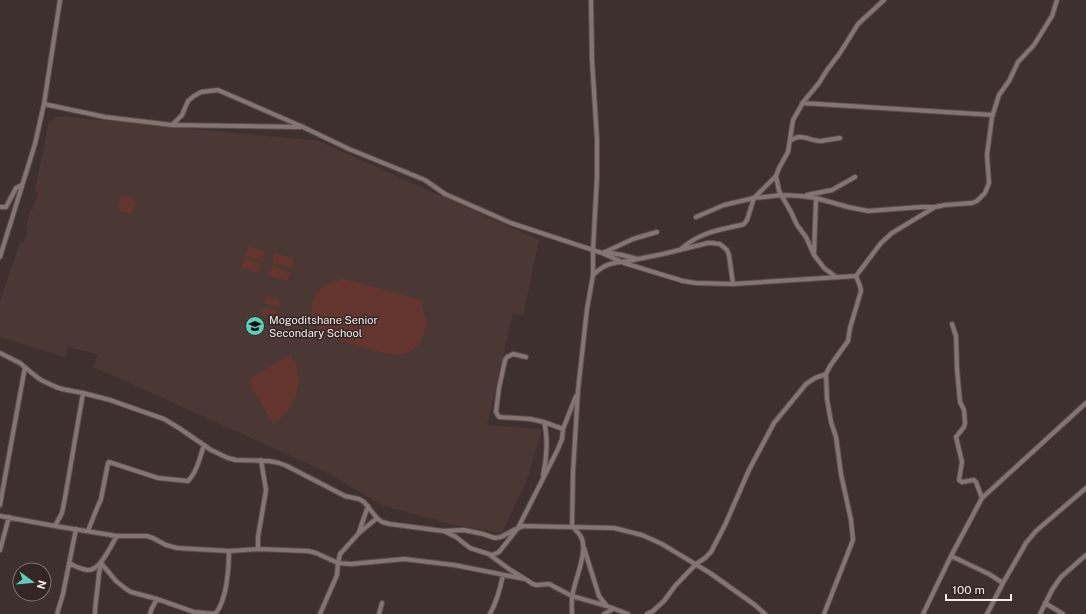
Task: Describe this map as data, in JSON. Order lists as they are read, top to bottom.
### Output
{
  "places": {
    "school or university": ["Mogoditshane Senior Secondary School"]
  },
  "scale_bar": "100 m",
  "north": "right"
}
